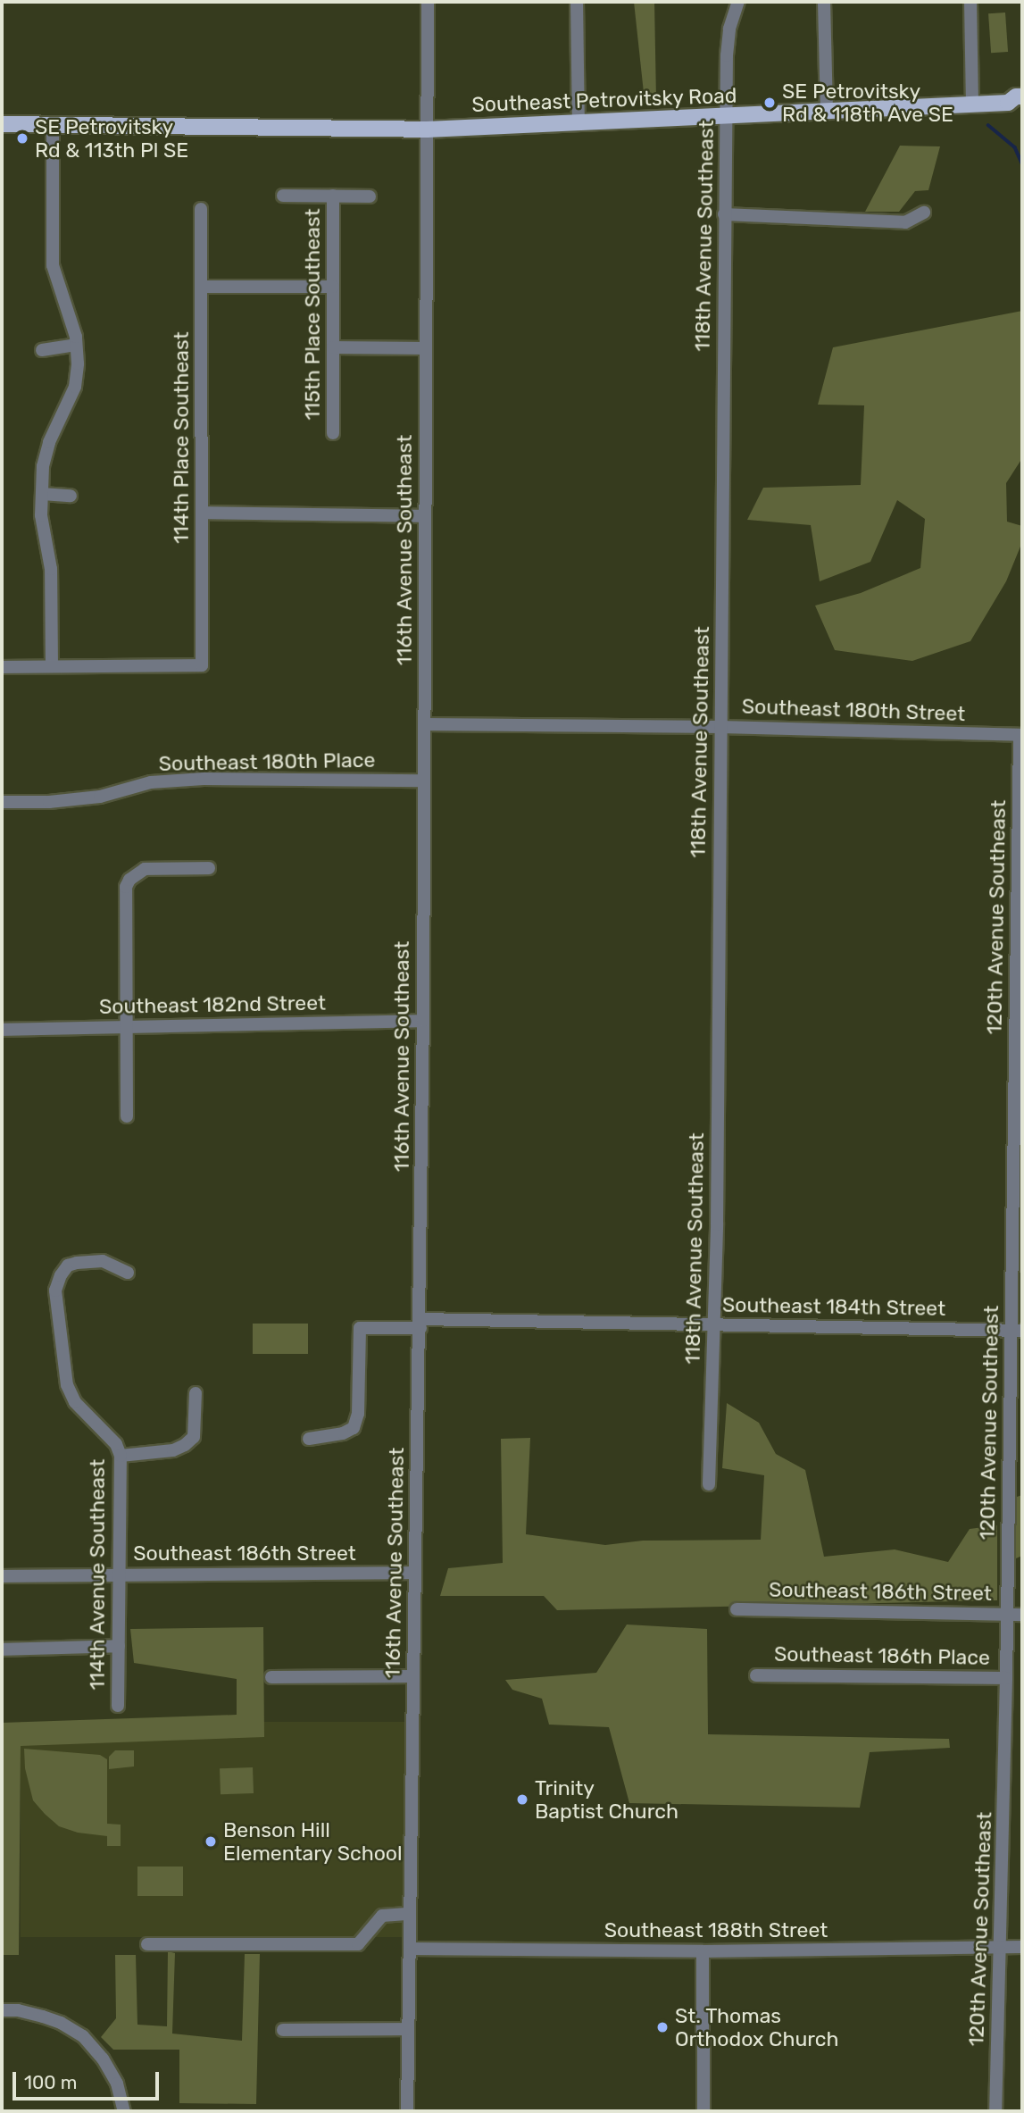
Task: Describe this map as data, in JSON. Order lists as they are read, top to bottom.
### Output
{
  "streets": {
    "main road": ["Southeast Petrovitsky Road"],
    "street": [
      "118th Avenue Southeast",
      "115th Place Southeast",
      "114th Place Southeast",
      "116th Avenue Southeast",
      "Southeast 180th Street",
      "Southeast 180th Place",
      "120th Avenue Southeast",
      "Southeast 182nd Street",
      "Southeast 184th Street",
      "Southeast 186th Street",
      "114th Avenue Southeast",
      "Southeast 186th Place",
      "Southeast 188th Street"
    ]
  },
  "crossings": [
    ["Southeast Petrovitsky Road", "118th Avenue Southeast"],
    ["Southeast Petrovitsky Road", "116th Avenue Southeast"],
    ["118th Avenue Southeast", "Southeast 180th Street"],
    ["118th Avenue Southeast", "Southeast 184th Street"],
    ["116th Avenue Southeast", "Southeast 180th Street"],
    ["116th Avenue Southeast", "Southeast 180th Place"],
    ["116th Avenue Southeast", "Southeast 182nd Street"],
    ["116th Avenue Southeast", "Southeast 184th Street"],
    ["116th Avenue Southeast", "Southeast 186th Street"],
    ["116th Avenue Southeast", "Southeast 188th Street"],
    ["Southeast 180th Street", "120th Avenue Southeast"],
    ["120th Avenue Southeast", "Southeast 184th Street"],
    ["120th Avenue Southeast", "Southeast 186th Street"],
    ["120th Avenue Southeast", "Southeast 186th Place"],
    ["120th Avenue Southeast", "Southeast 188th Street"],
    ["Southeast 186th Street", "114th Avenue Southeast"]
  ],
  "places": [
    "SE Petrovitsky Rd & 118th Ave SE",
    "SE Petrovitsky Rd & 113th Pl SE",
    "Trinity Baptist Church",
    "Benson Hill Elementary School",
    "St. Thomas Orthodox Church"
  ],
  "scale_bar": "100 m"
}
